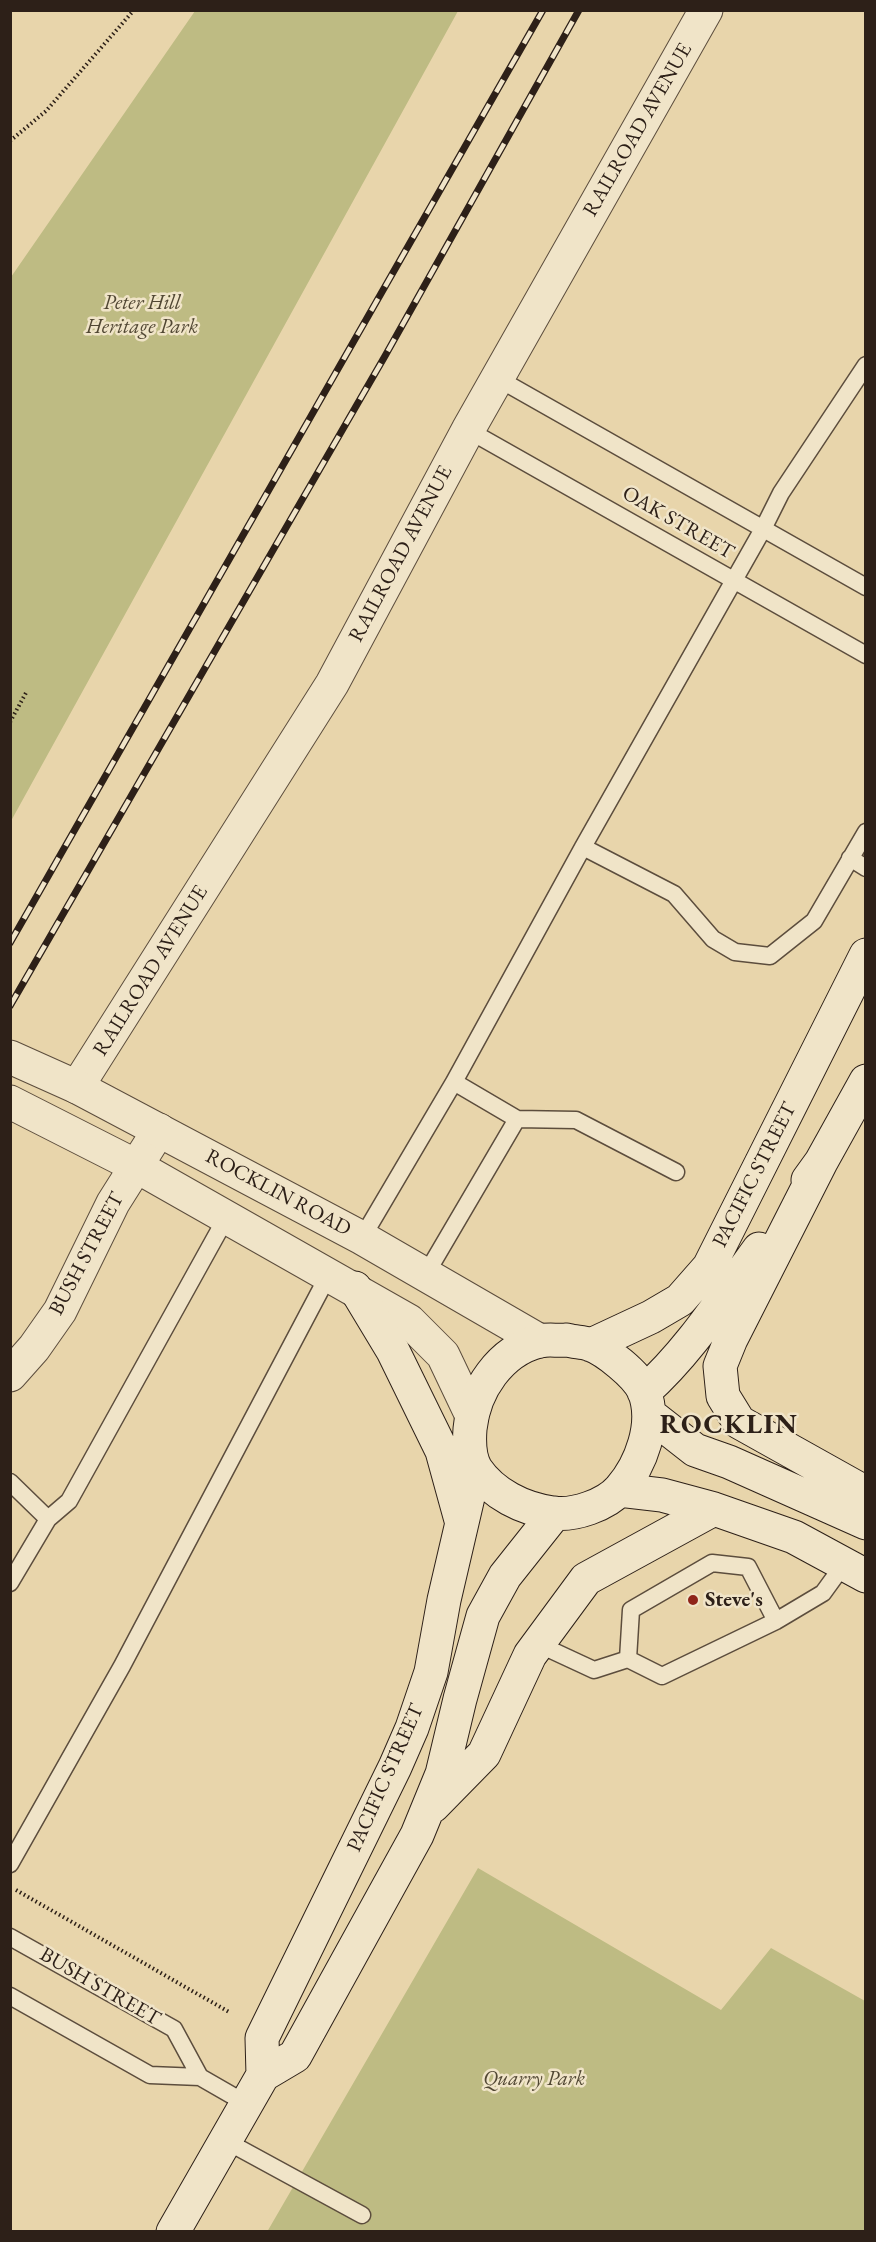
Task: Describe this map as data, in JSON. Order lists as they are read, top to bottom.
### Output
{
  "streets": {
    "main road": [
      "RAILROAD AVENUE",
      "PACIFIC STREET",
      "ROCKLIN ROAD",
      "BUSH STREET"
    ],
    "lane": ["OAK STREET"]
  },
  "crossings": [
    ["RAILROAD AVENUE", "OAK STREET"],
    ["RAILROAD AVENUE", "ROCKLIN ROAD"],
    ["PACIFIC STREET", "ROCKLIN ROAD"],
    ["ROCKLIN ROAD", "BUSH STREET"]
  ],
  "districts": ["ROCKLIN"],
  "parks": ["Peter Hill Heritage Park", "Quarry Park"],
  "places": ["Steve's"]
}
